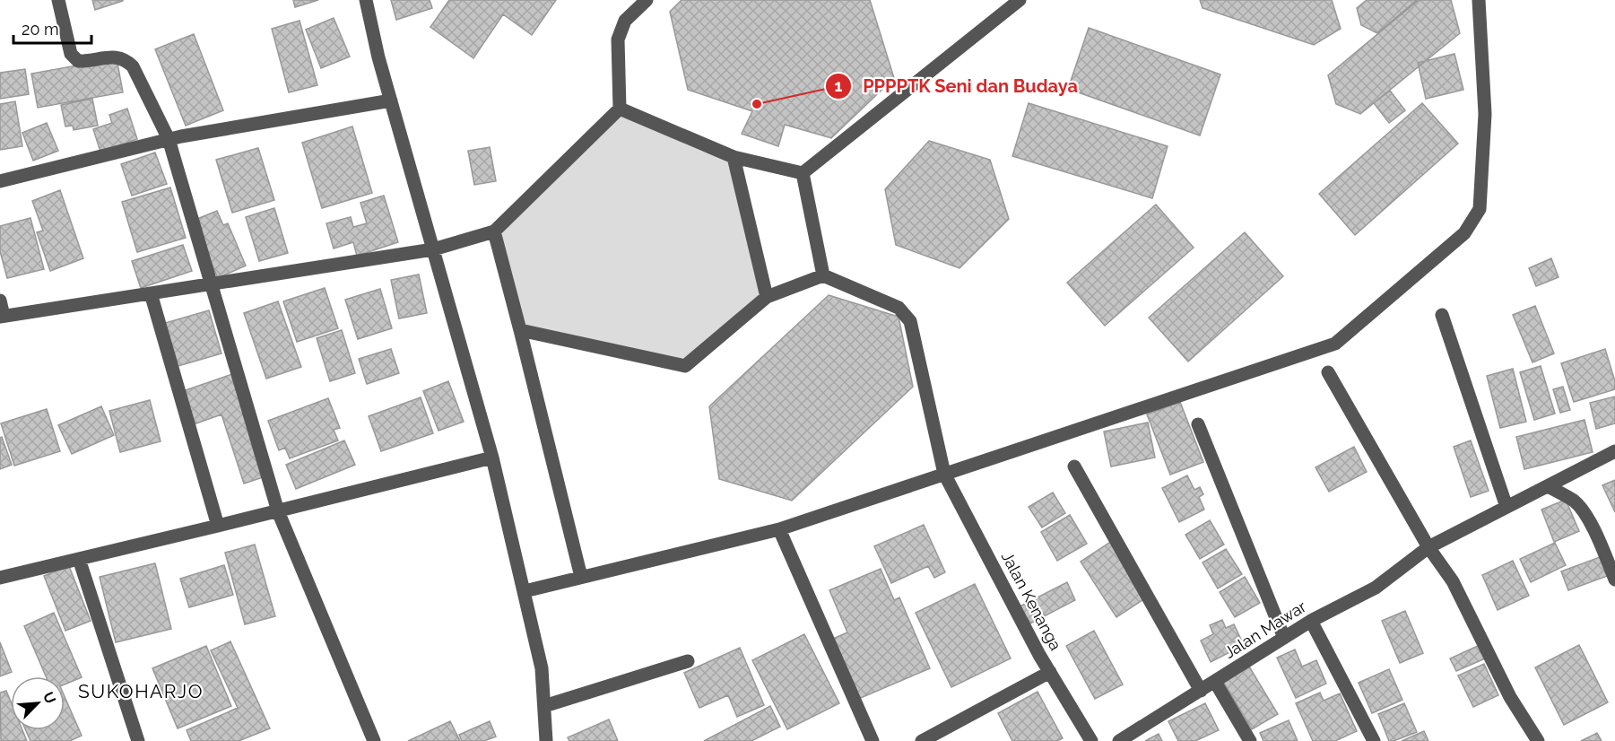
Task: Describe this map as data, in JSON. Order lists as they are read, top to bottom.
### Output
{
  "streets": {
    "street": ["Jalan Kenanga", "Jalan Mawar"]
  },
  "districts": ["SUKOHARJO"],
  "places": ["PPPPTK Seni dan Budaya"],
  "scale_bar": "20 m",
  "north": "top right"
}
